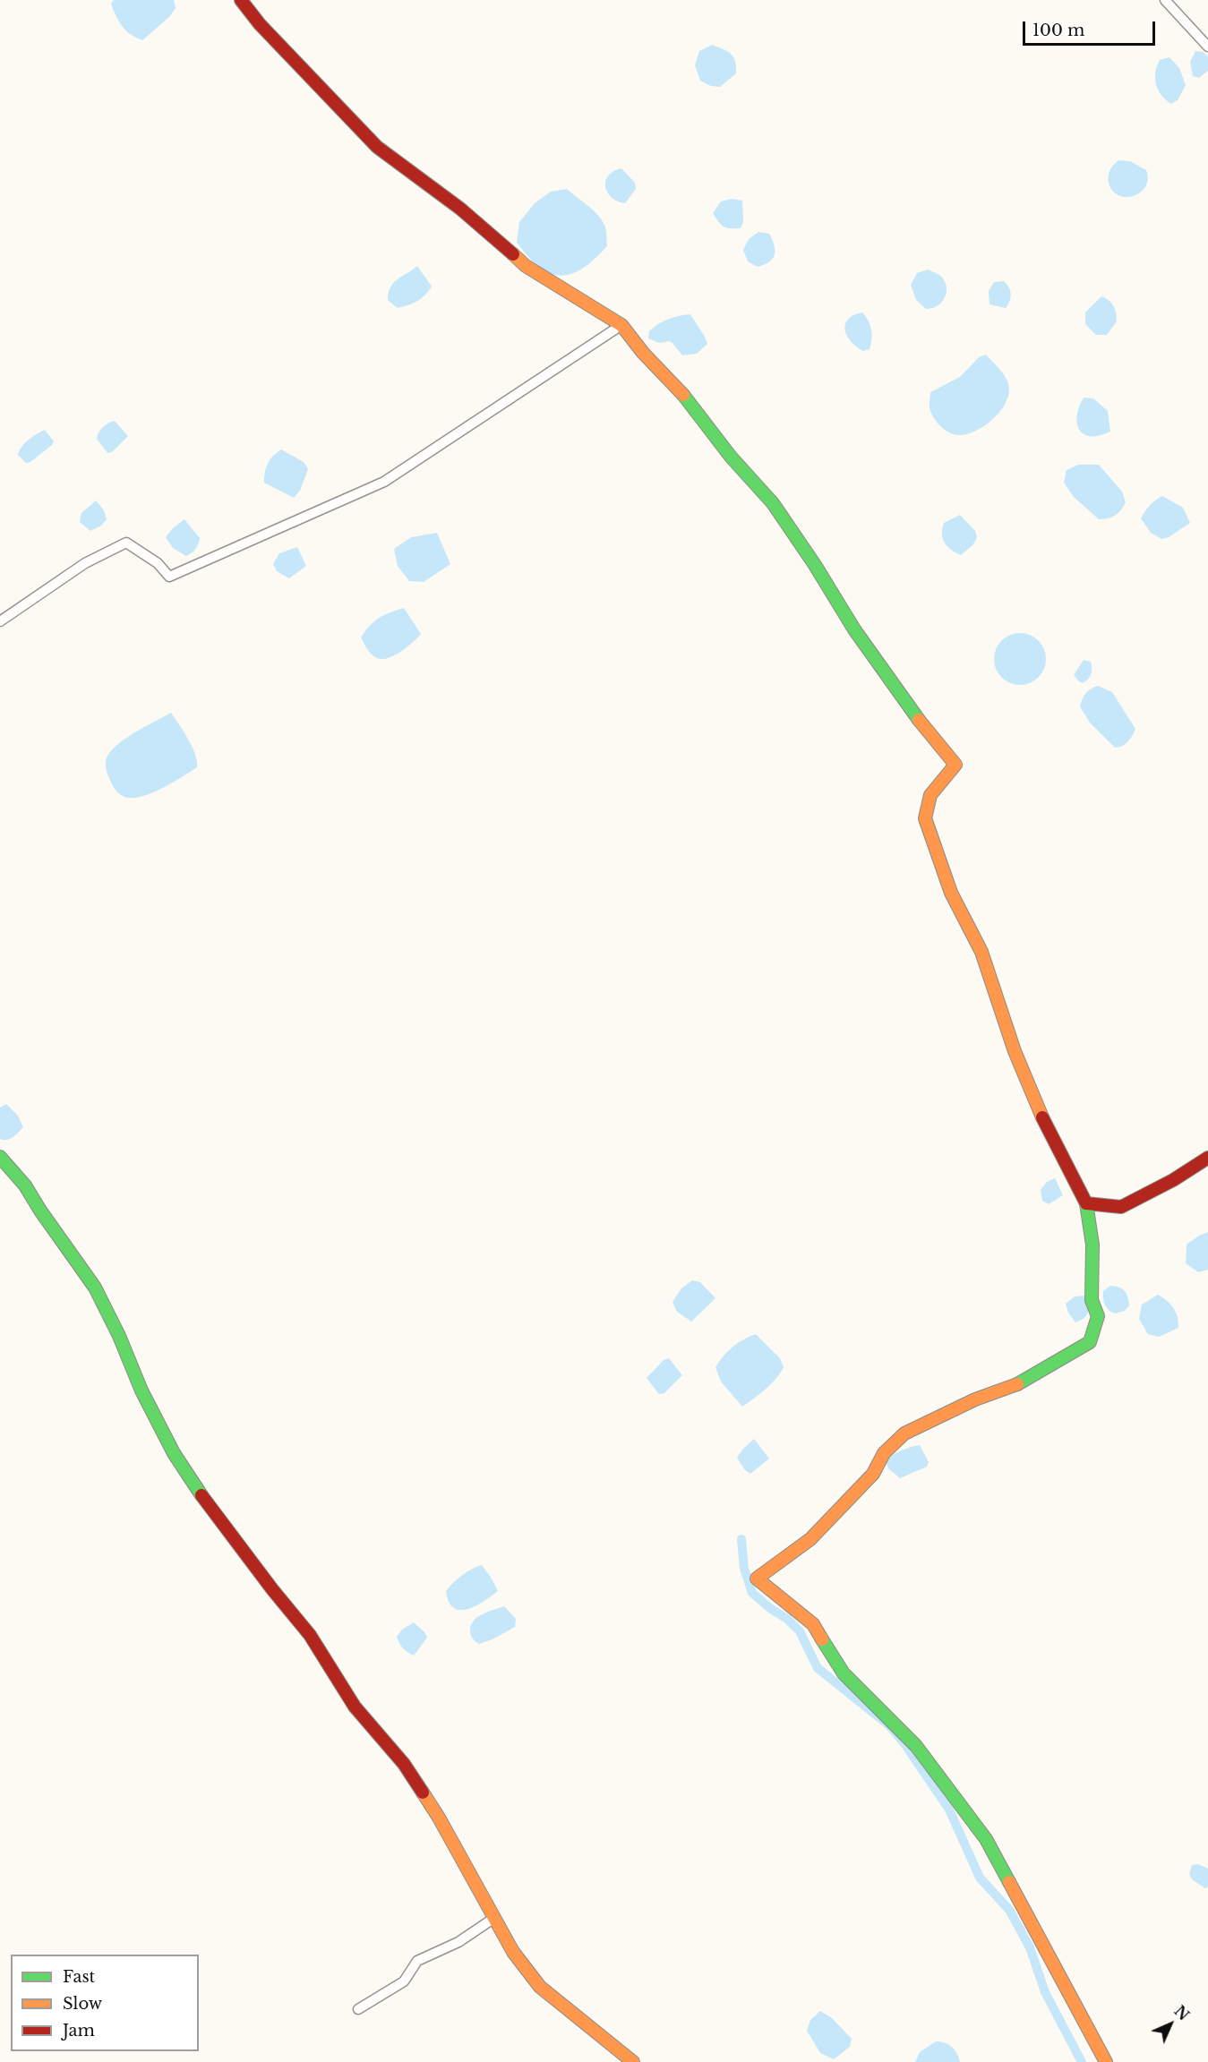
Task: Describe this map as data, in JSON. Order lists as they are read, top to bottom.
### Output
{
  "legend": ["Fast", "Slow", "Jam"],
  "scale_bar": "100 m",
  "north": "top right"
}
